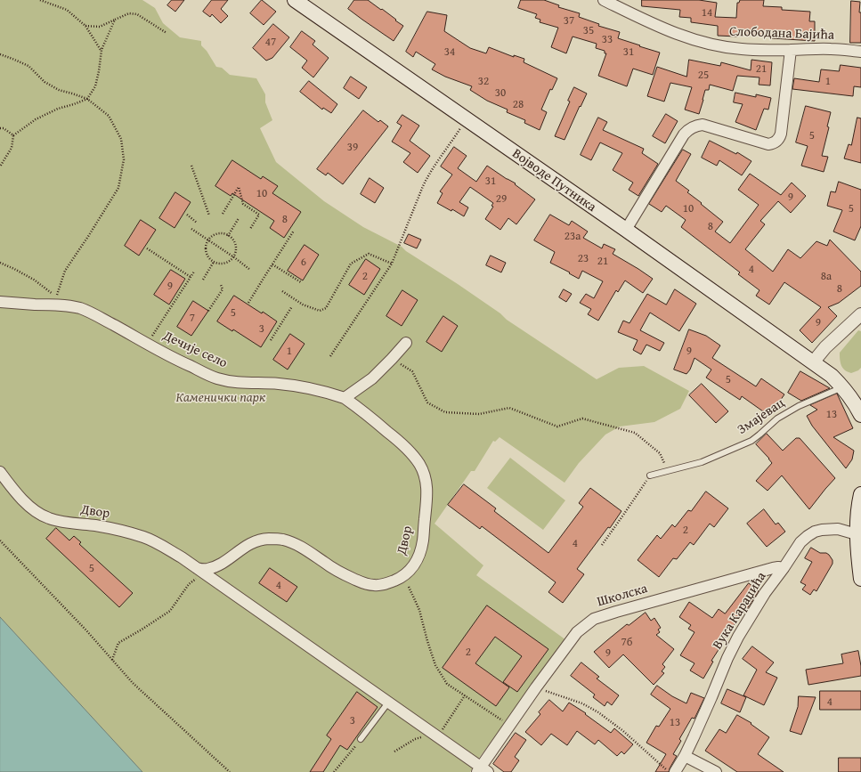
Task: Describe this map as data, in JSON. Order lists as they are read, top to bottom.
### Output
{
  "streets": {
    "main road": ["Војводе Путника"],
    "street": [
      "Слободана Бајића",
      "Дечије село",
      "Двор",
      "Школска",
      "Вука Караџића"
    ],
    "lane": ["Змајевац"]
  },
  "crossings": [
    ["Војводе Путника", "Змајевац"],
    ["Дечије село", "Двор"],
    ["Двор", "Школска"],
    ["Школска", "Вука Караџића"]
  ],
  "parks": ["Каменички парк"],
  "house_numbers": [
    "14",
    "37",
    "35",
    "33",
    "47",
    "34",
    "31",
    "21",
    "25",
    "32",
    "1",
    "30",
    "28",
    "5",
    "39",
    "31",
    "10",
    "9",
    "29",
    "10",
    "5",
    "8",
    "8",
    "23a",
    "23",
    "21",
    "6",
    "4",
    "2",
    "8a",
    "9",
    "8",
    "5",
    "7",
    "9",
    "3",
    "1",
    "9",
    "5",
    "13",
    "2",
    "4",
    "5",
    "4",
    "7б",
    "2",
    "9",
    "4",
    "3",
    "13"
  ]
}
